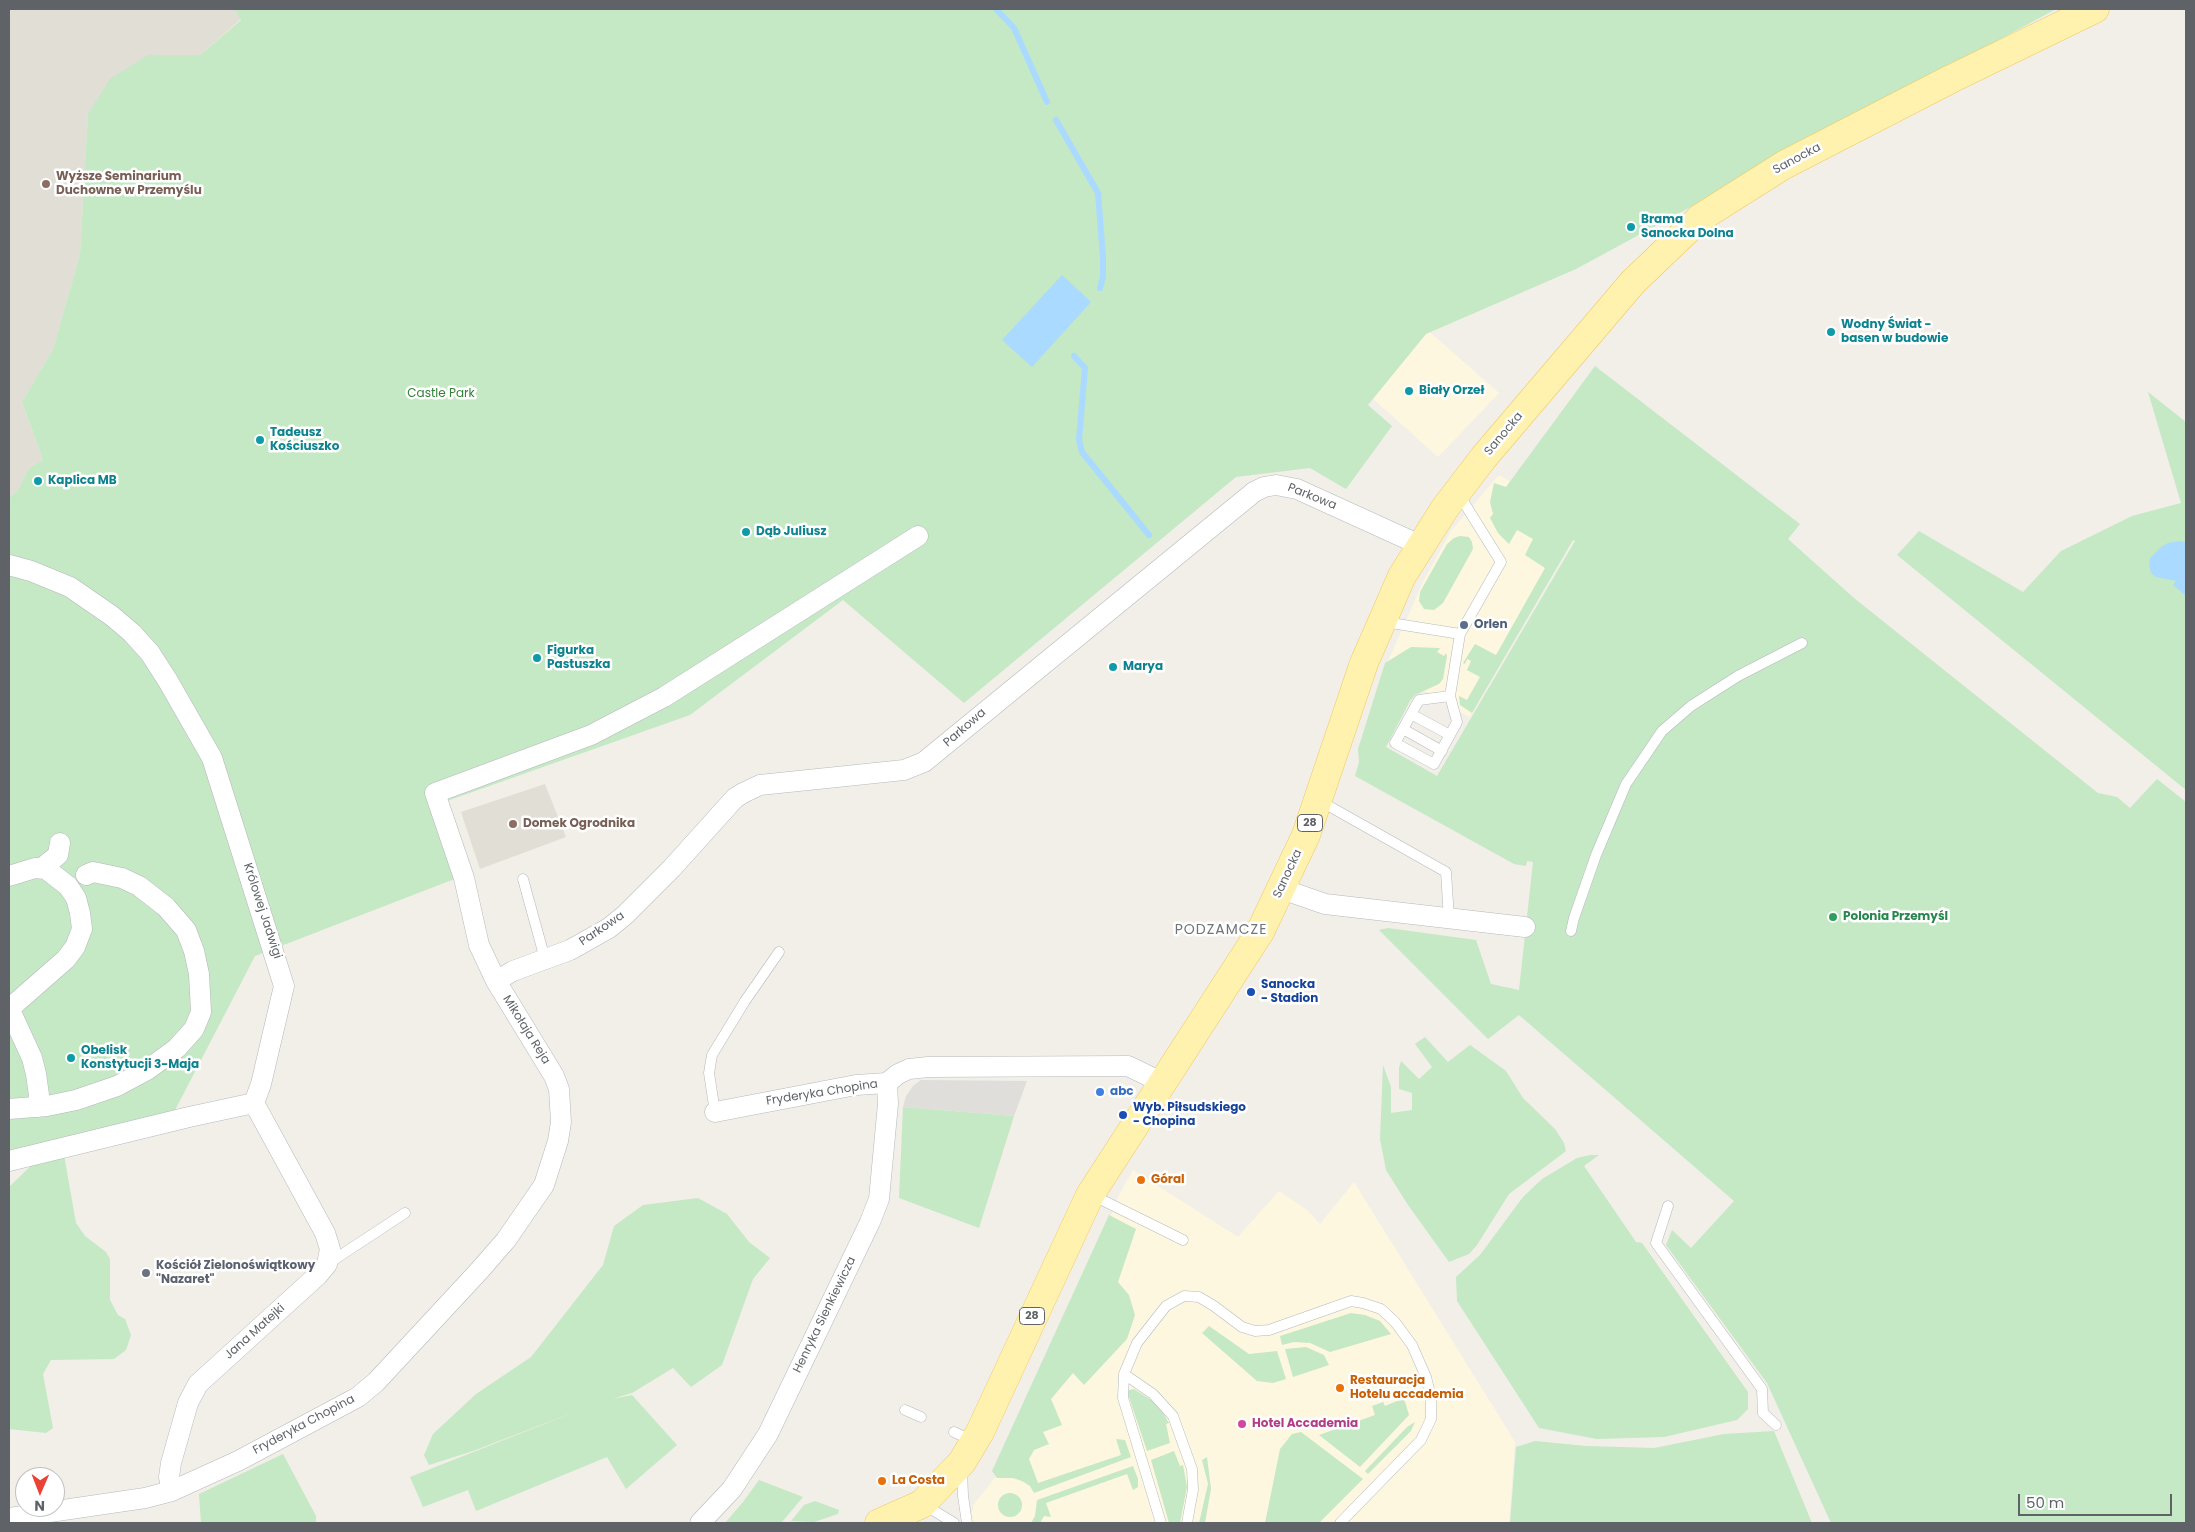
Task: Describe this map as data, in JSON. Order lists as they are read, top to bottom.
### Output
{
  "streets": {
    "main road": ["Sanocka", "28"],
    "street": [
      "Parkowa",
      "Królowej Jadwigi",
      "Mikołaja Reja",
      "Fryderyka Chopina",
      "Henryka Sienkiewicza",
      "Jana Matejki"
    ]
  },
  "crossings": [
    ["Sanocka", "Parkowa"],
    ["Sanocka", "28"],
    ["Sanocka", "Fryderyka Chopina"],
    ["Parkowa", "Mikołaja Reja"],
    ["28", "Fryderyka Chopina"],
    ["Mikołaja Reja", "Fryderyka Chopina"],
    ["Fryderyka Chopina", "Henryka Sienkiewicza"],
    ["Fryderyka Chopina", "Jana Matejki"]
  ],
  "districts": ["PODZAMCZE"],
  "parks": ["Castle Park"],
  "places": [
    "Wyższe Seminarium Duchowne w Przemyślu",
    "Brama Sanocka Dolna",
    "Wodny Świat - basen w budowie",
    "Biały Orzeł",
    "Tadeusz Kościuszko",
    "Kaplica MB",
    "Dąb Juliusz",
    "Orlen",
    "Figurka Pastuszka",
    "Marya",
    "Domek Ogrodnika",
    "Polonia Przemyśl",
    "Sanocka - Stadion",
    "Obelisk Konstytucji 3-Maja",
    "abc",
    "Wyb. Piłsudskiego - Chopina",
    "Góral",
    "Kościół Zielonoświątkowy \"Nazaret\"",
    "Restauracja Hotelu accademia",
    "Hotel Accademia",
    "La Costa"
  ],
  "scale_bar": "50 m",
  "north": "bottom"
}
